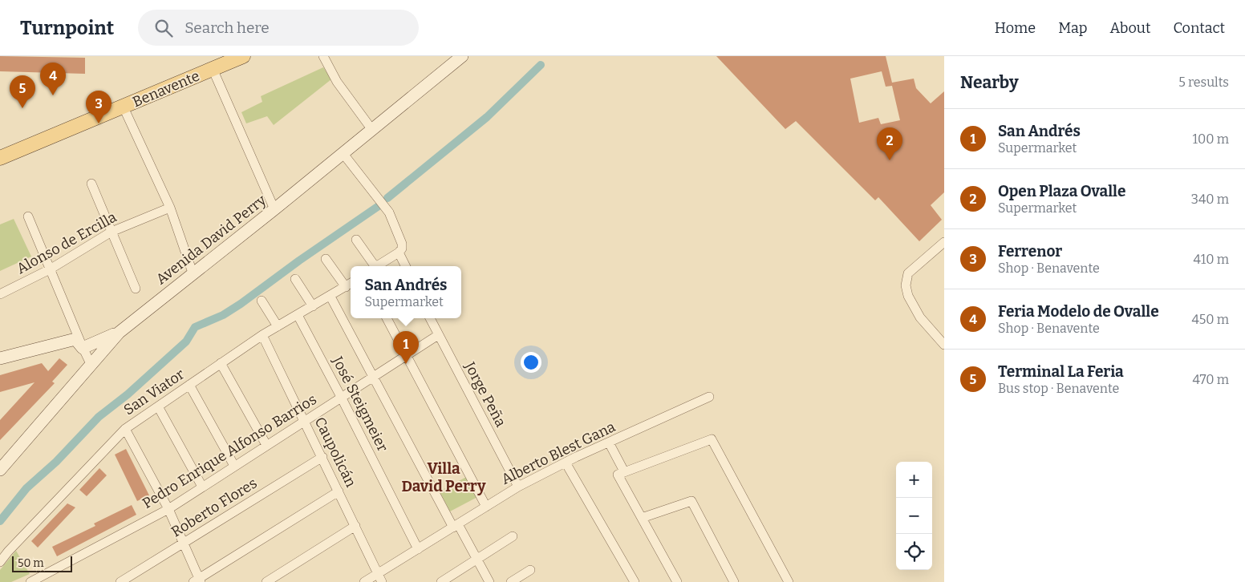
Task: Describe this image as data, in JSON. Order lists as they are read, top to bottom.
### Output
{
  "streets": {
    "main road": ["Benavente", "Avenida David Perry"],
    "street": [
      "Alonso de Ercilla",
      "San Viator",
      "Jorge Peña",
      "José Steigmeier",
      "Pedro Enrique Alfonso Barrios",
      "Caupolicán",
      "Alberto Blest Gana",
      "Roberto Flores"
    ]
  },
  "crossings": [
    ["San Viator", "José Steigmeier"],
    ["San Viator", "Caupolicán"],
    ["Jorge Peña", "Pedro Enrique Alfonso Barrios"],
    ["Jorge Peña", "Alberto Blest Gana"],
    ["José Steigmeier", "Pedro Enrique Alfonso Barrios"],
    ["José Steigmeier", "Alberto Blest Gana"],
    ["Pedro Enrique Alfonso Barrios", "Caupolicán"],
    ["Caupolicán", "Alberto Blest Gana"],
    ["Caupolicán", "Roberto Flores"]
  ],
  "districts": ["Villa David Perry"],
  "scale_bar": "50 m",
  "page": {
    "header": "Turnpoint",
    "search": "Search here",
    "nav": [
      "Home",
      "Map",
      "About",
      "Contact"
    ],
    "heading": ["Nearby", "5 results"],
    "pins": [
      "4",
      "5",
      "3",
      "2",
      "1"
    ],
    "list": [
      {
        "mark": "1",
        "name": "San Andrés",
        "note": "Supermarket",
        "value": "100 m"
      },
      {
        "mark": "2",
        "name": "Open Plaza Ovalle",
        "note": "Supermarket",
        "value": "340 m"
      },
      {
        "mark": "3",
        "name": "Ferrenor",
        "note": "Shop · Benavente",
        "value": "410 m"
      },
      {
        "mark": "4",
        "name": "Feria Modelo de Ovalle",
        "note": "Shop · Benavente",
        "value": "450 m"
      },
      {
        "mark": "5",
        "name": "Terminal La Feria",
        "note": "Bus stop · Benavente",
        "value": "470 m"
      }
    ],
    "popup": ["San Andrés", "Supermarket"],
    "map_buttons": ["+", "−"],
    "scale": "50 m"
  }
}
